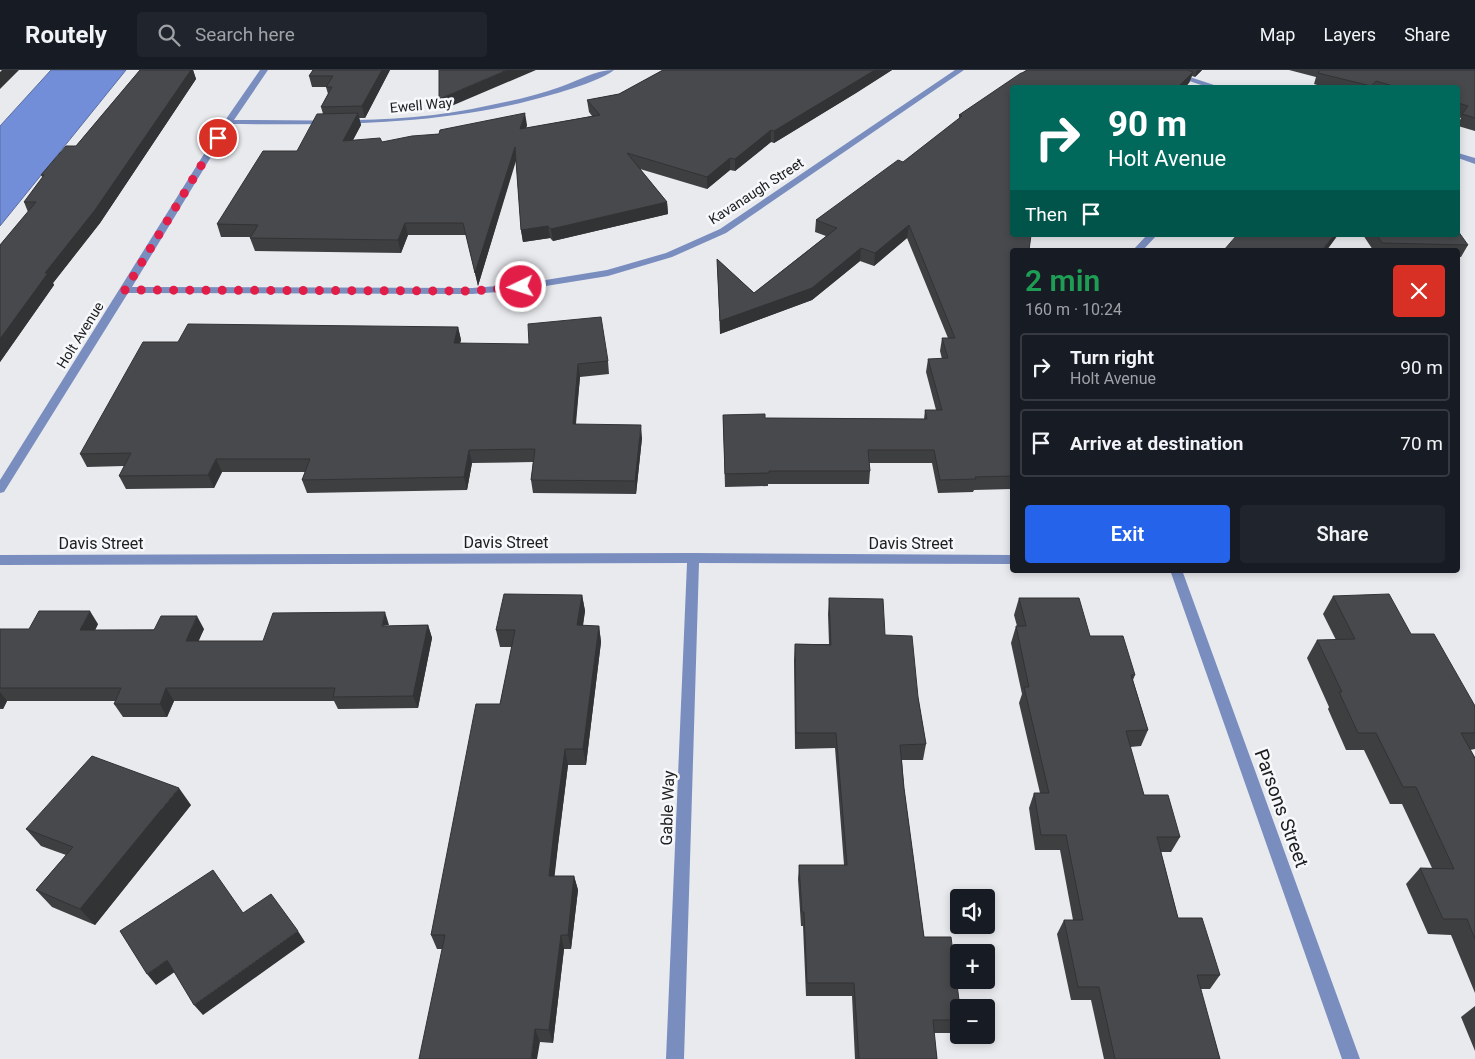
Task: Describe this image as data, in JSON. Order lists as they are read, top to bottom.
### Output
{
  "streets": {
    "street": [
      "Ewell Way",
      "Kavanaugh Street",
      "Holt Avenue",
      "Davis Street",
      "Gable Way",
      "Parsons Street"
    ]
  },
  "crossings": [
    ["Ewell Way", "Holt Avenue"],
    ["Kavanaugh Street", "Holt Avenue"],
    ["Davis Street", "Gable Way"]
  ],
  "page": {
    "header": "Routely",
    "search": "Search here",
    "nav": ["Map", "Layers", "Share"],
    "turn": ["90 m", "Holt Avenue"],
    "then": "Then",
    "heading": ["2 min", "160 m · 10:24"],
    "list": [
      {
        "name": "Turn right",
        "note": "Holt Avenue",
        "value": "90 m"
      },
      {
        "name": "Arrive at destination",
        "value": "70 m"
      }
    ],
    "buttons": ["Exit", "Share"],
    "map_buttons": ["+", "−"]
  }
}
